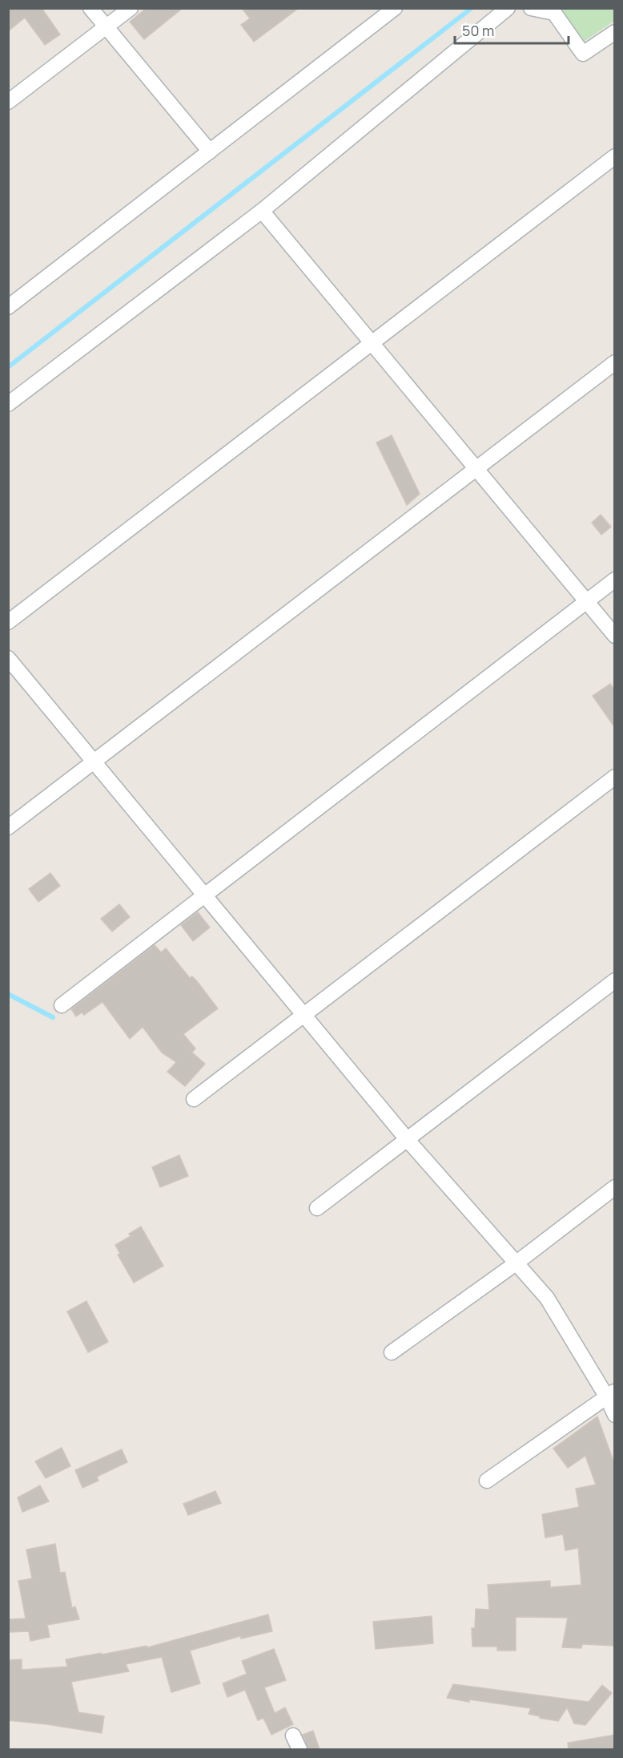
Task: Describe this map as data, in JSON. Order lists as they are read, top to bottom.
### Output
{
  "scale_bar": "50 m"
}
